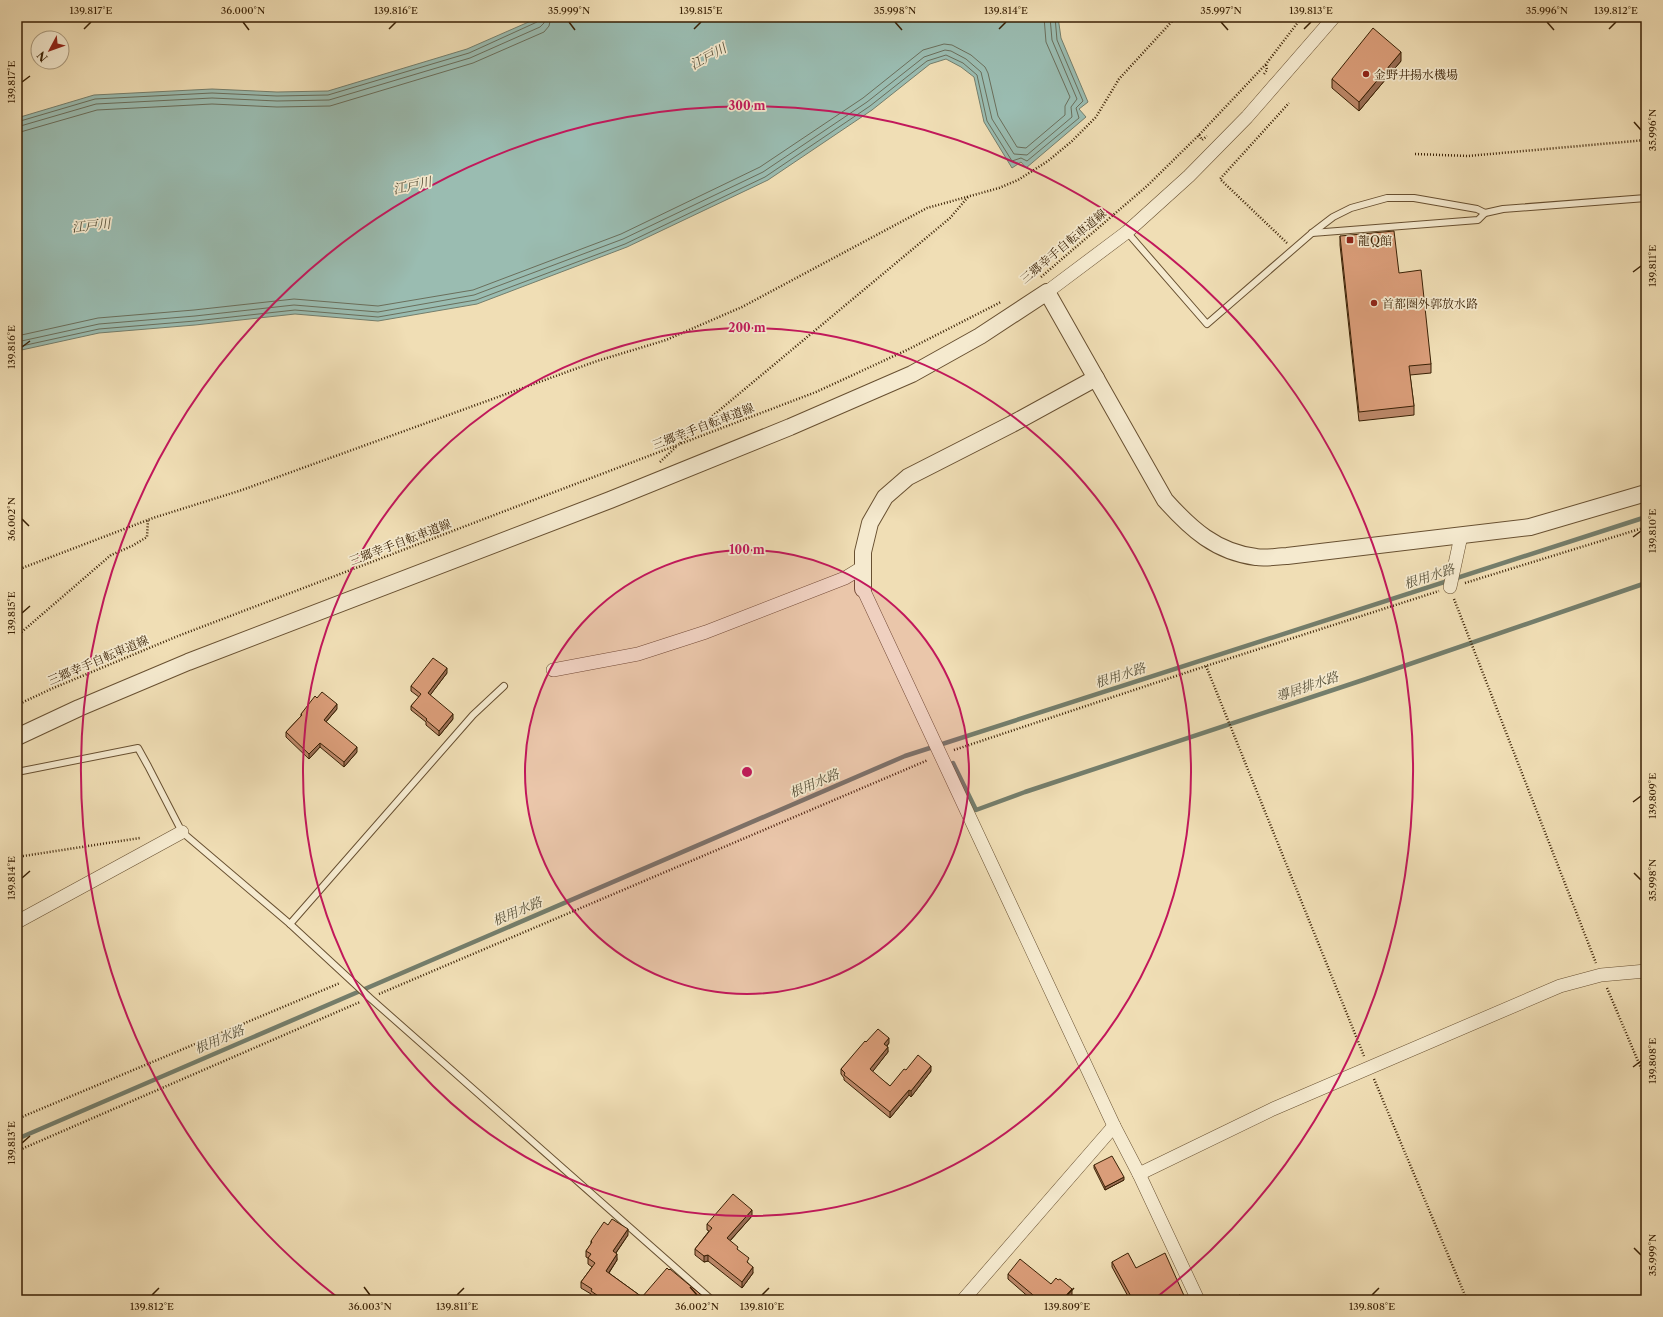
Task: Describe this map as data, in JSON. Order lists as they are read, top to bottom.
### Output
{
  "streets": {
    "path": ["三郷幸手自転車道線"]
  },
  "water": ["江戸川", "根用水路", "導居排水路"],
  "places": {
    "other": ["金野井揚水機場", "首都圏外郭放水路"],
    "transit": ["龍Q館"]
  },
  "north": "bottom left",
  "coordinates": [
    "139.817°E",
    "36.000°N",
    "139.816°E",
    "35.999°N",
    "139.815°E",
    "35.998°N",
    "139.814°E",
    "35.997°N",
    "139.813°E",
    "35.996°N",
    "139.812°E",
    "139.811°E",
    "36.002°N",
    "139.810°E",
    "139.809°E",
    "139.808°E",
    "36.003°N"
  ],
  "rings": ["300 m", "200 m", "100 m"]
}
